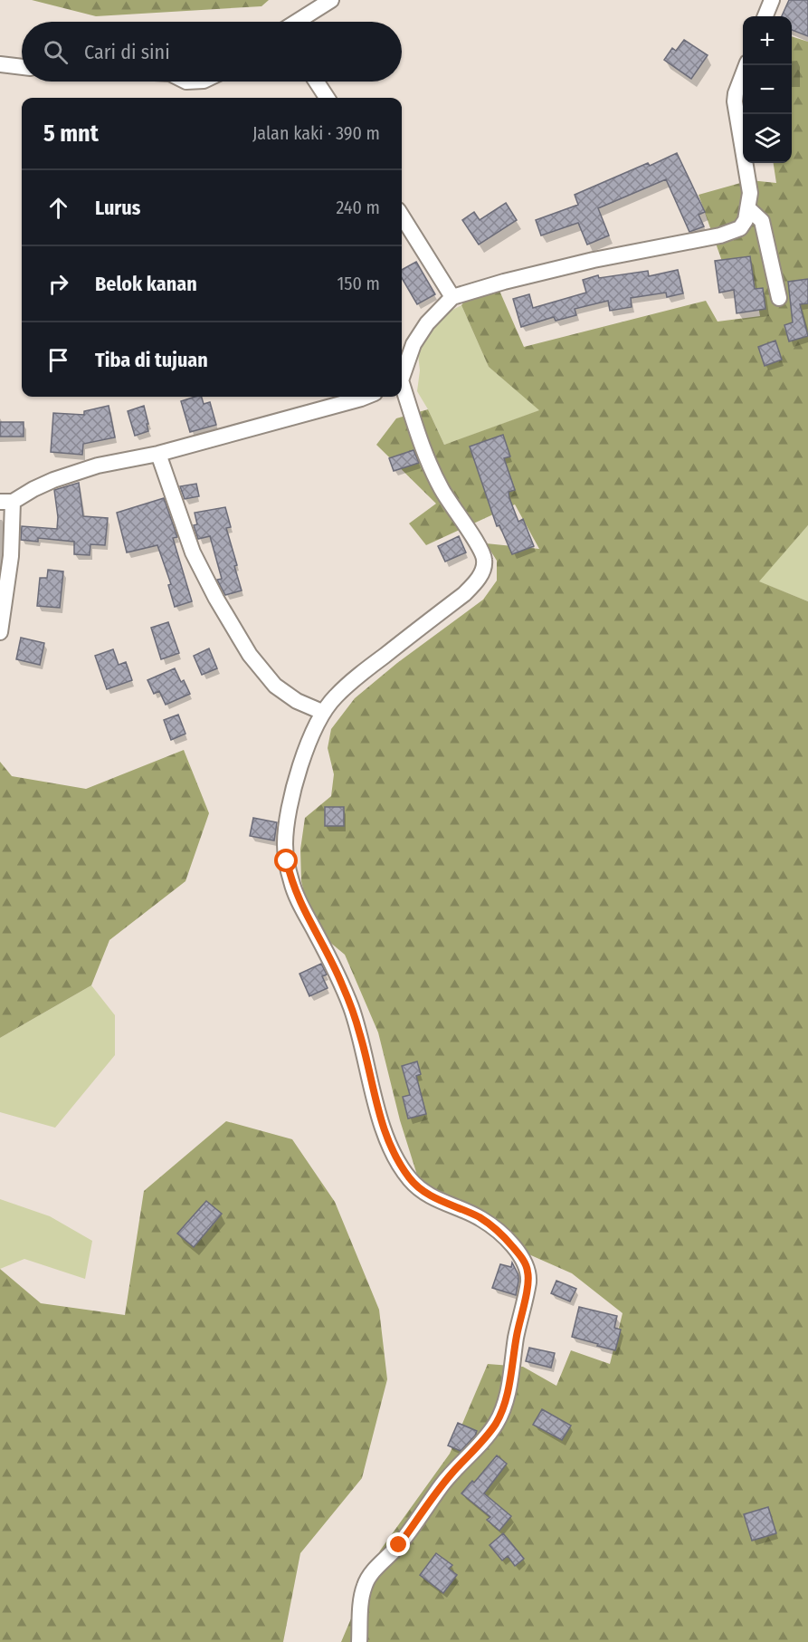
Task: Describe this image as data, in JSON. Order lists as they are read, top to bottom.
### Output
{
  "page": {
    "map_buttons": ["+", "−"],
    "search": "Cari di sini",
    "heading": ["5 mnt", "Jalan kaki · 390 m"],
    "list": [
      ["Lurus", "240 m"],
      ["Belok kanan", "150 m"],
      "Tiba di tujuan"
    ]
  }
}
